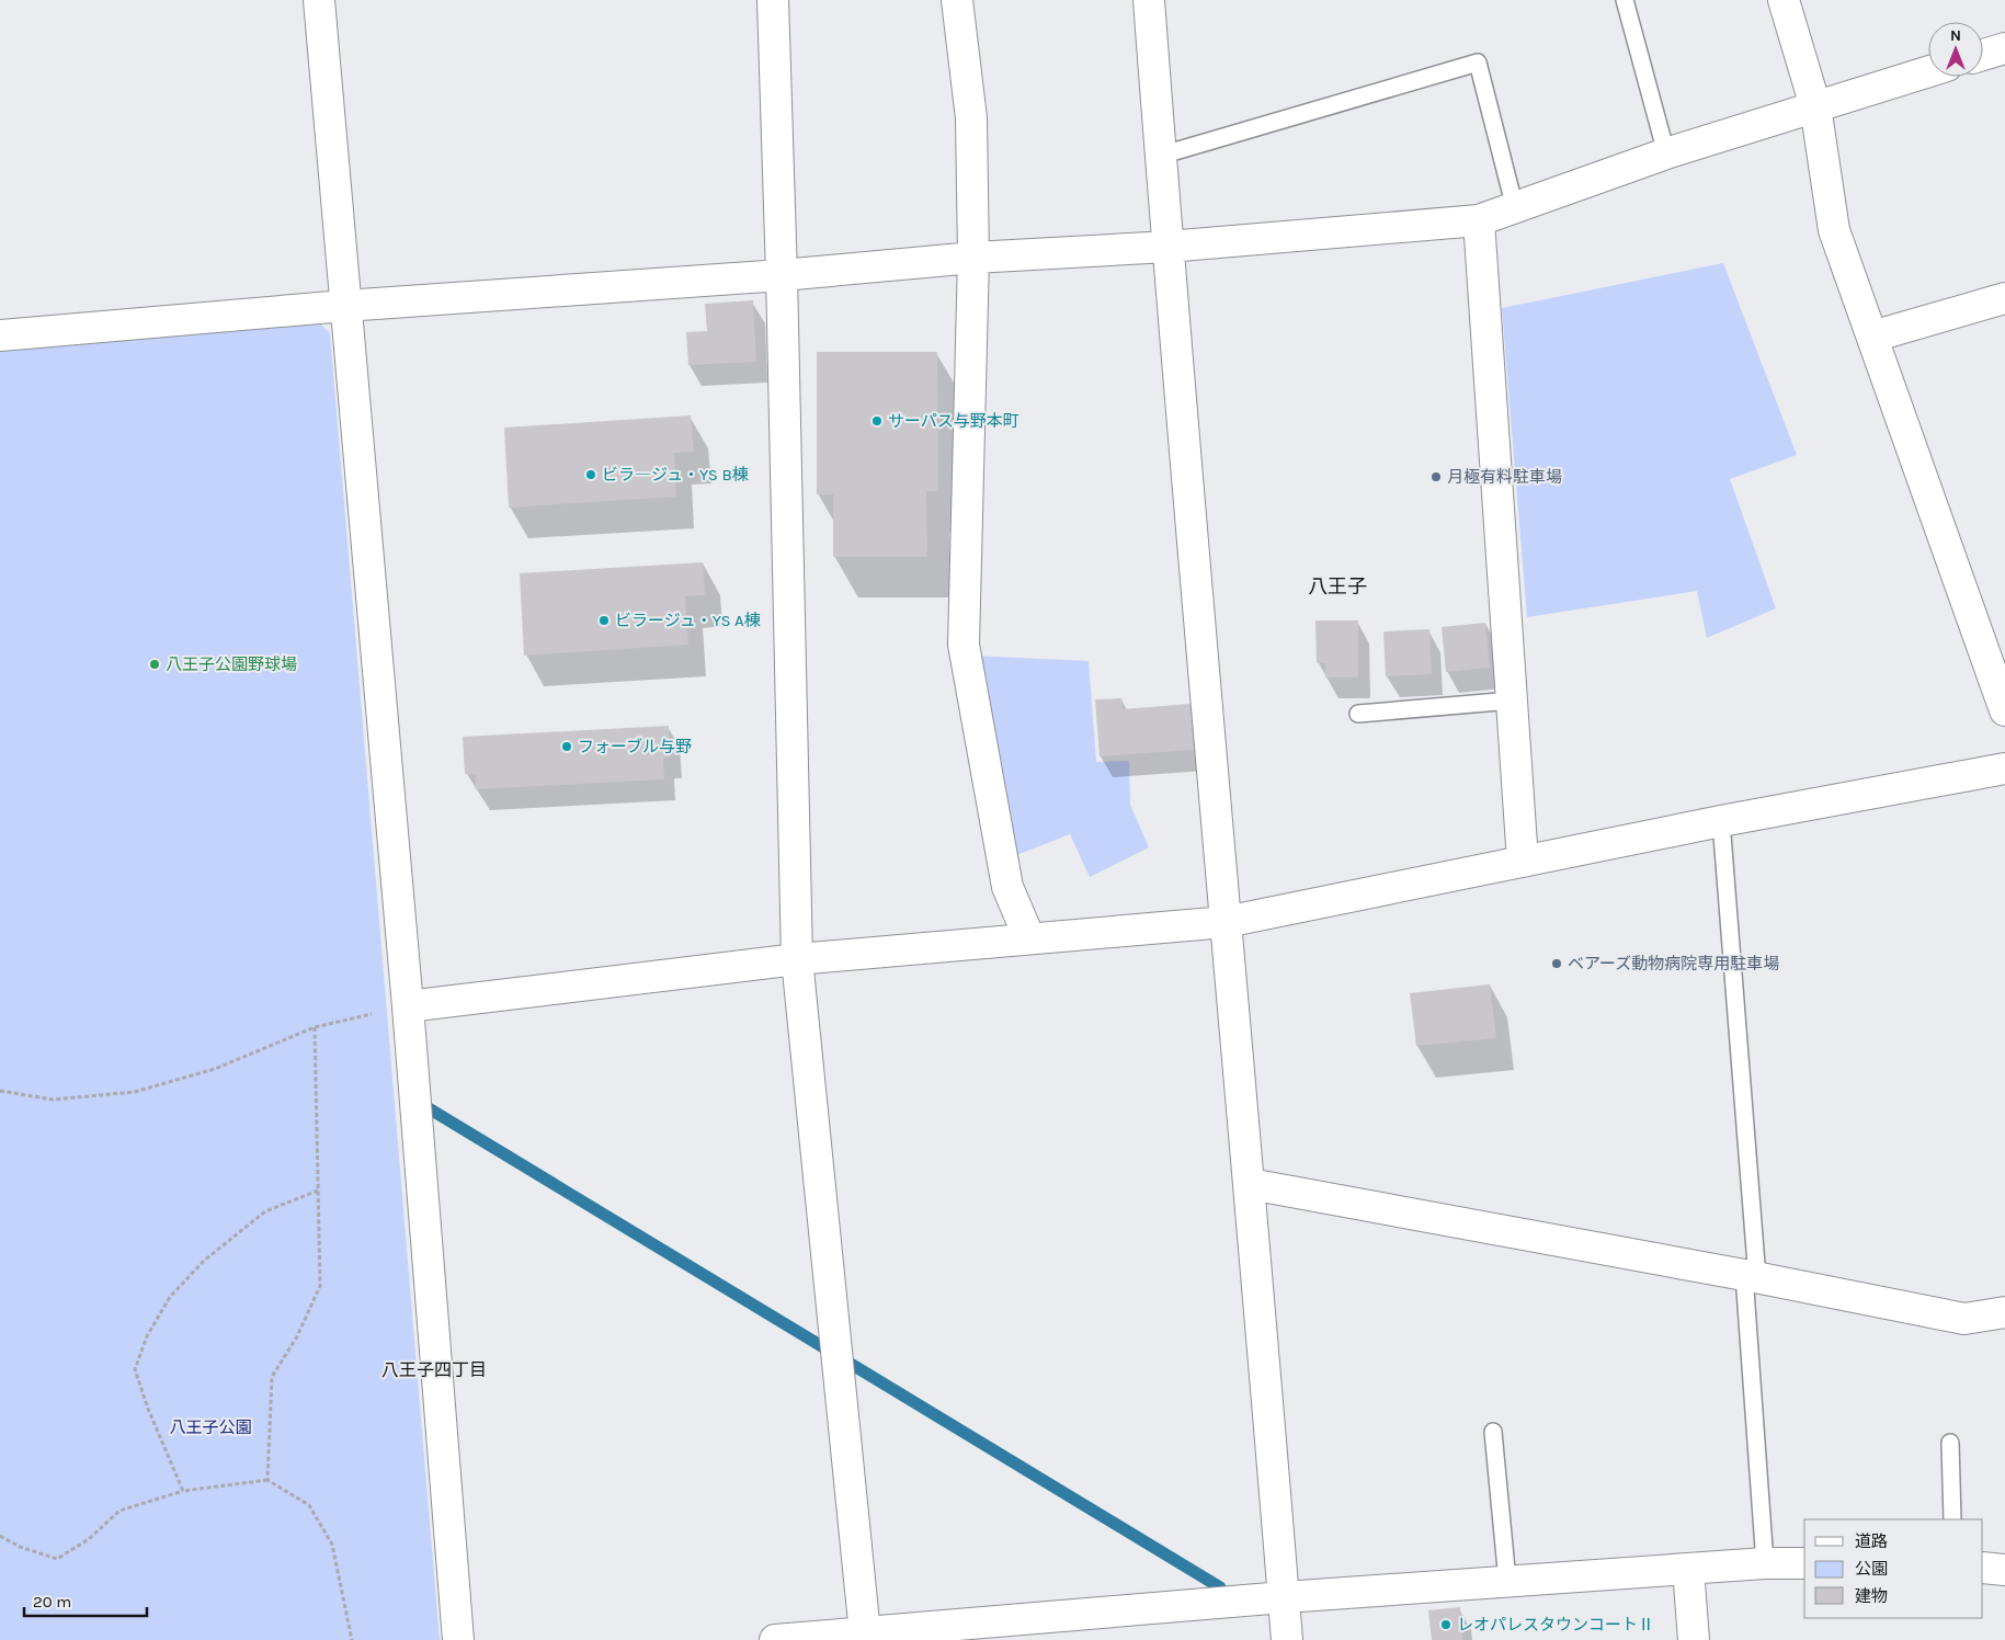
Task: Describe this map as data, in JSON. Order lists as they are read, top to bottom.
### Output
{
  "districts": ["八王子", "八王子四丁目"],
  "parks": ["八王子公園"],
  "places": [
    "サーパス与野本町",
    "ビラ―ジュ・YS B棟",
    "月極有料駐車場",
    "ビラージュ・YS A棟",
    "八王子公園野球場",
    "フォーブル与野",
    "ベアーズ動物病院専用駐車場",
    "レオパレスタウンコートⅡ"
  ],
  "legend": ["道路", "公園", "建物"],
  "scale_bar": "20 m",
  "north": "top"
}
